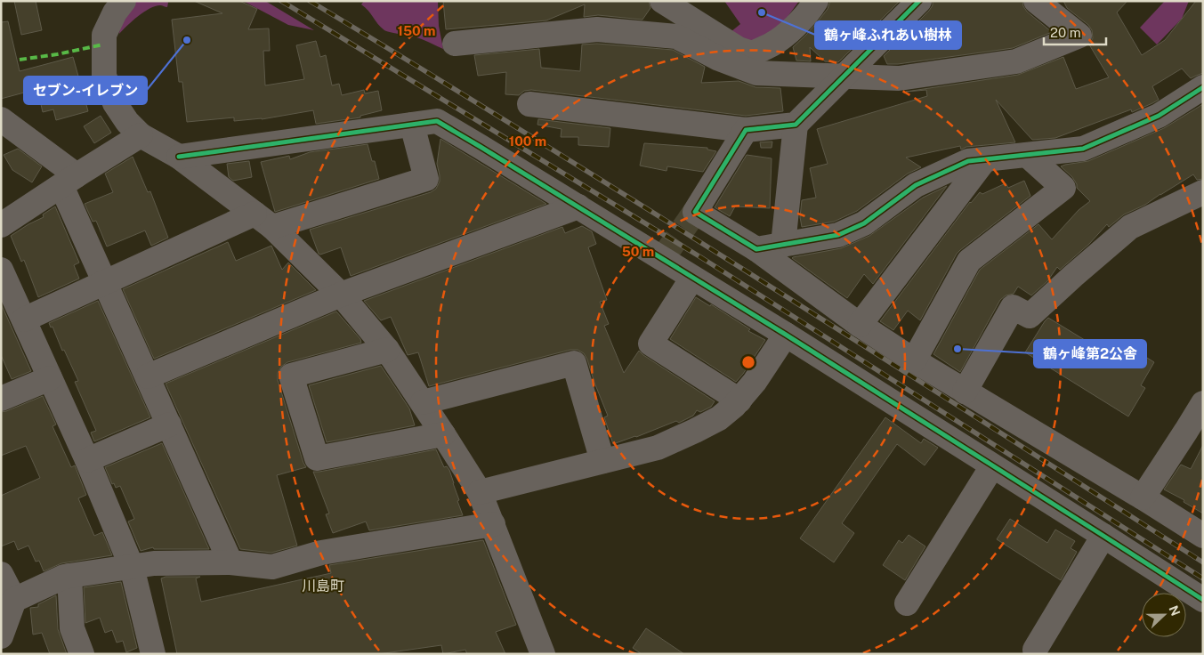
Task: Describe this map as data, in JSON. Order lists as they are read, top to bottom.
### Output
{
  "districts": ["川島町"],
  "places": ["鶴ヶ峰ふれあい樹林", "セブン-イレブン", "鶴ヶ峰第2公舎"],
  "scale_bar": "20 m",
  "north": "right",
  "rings": ["150 m", "100 m", "50 m"]
}
